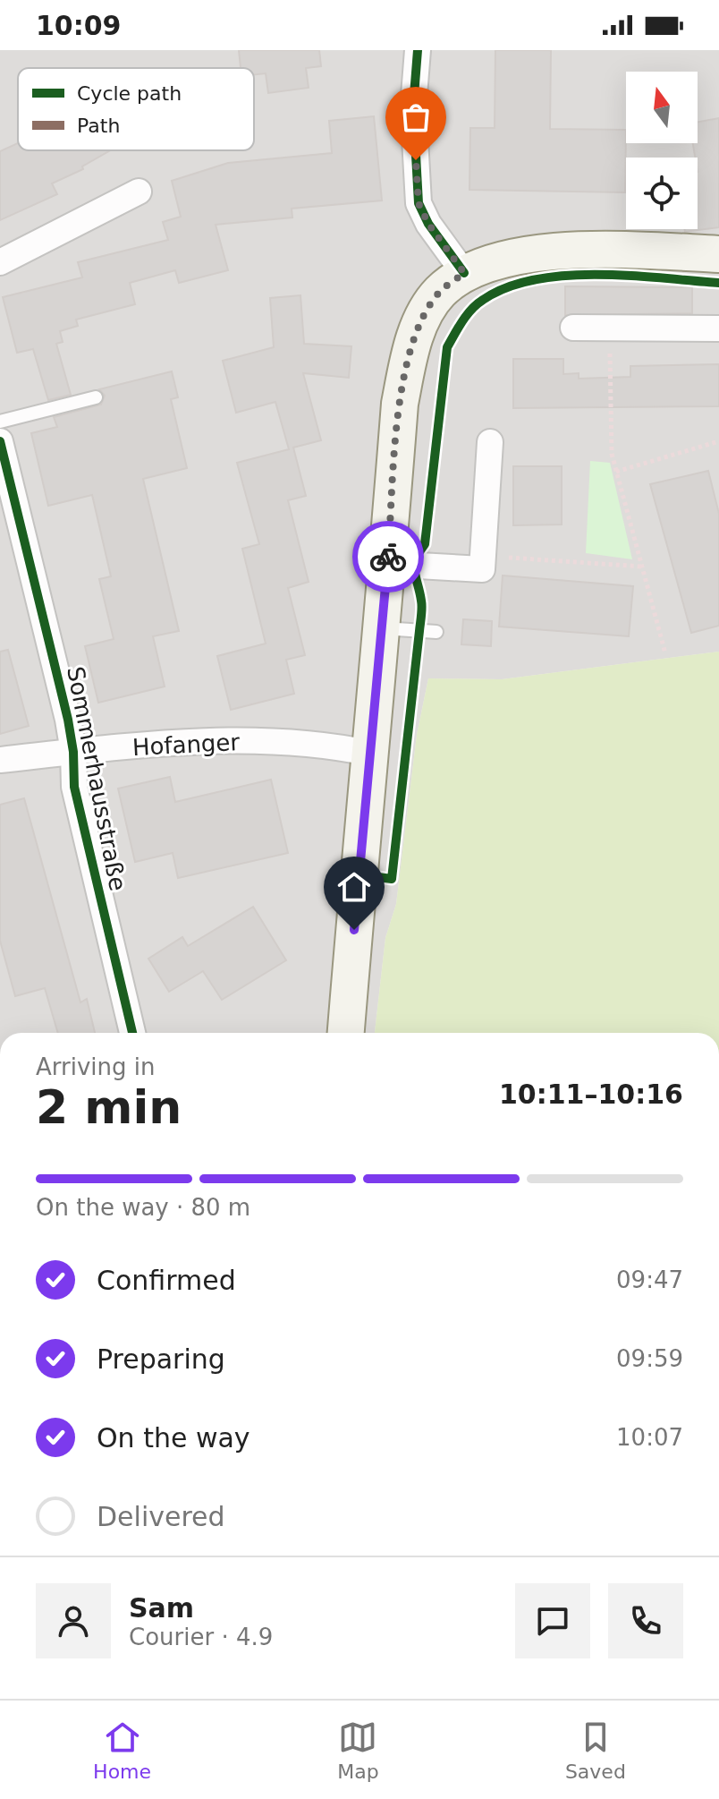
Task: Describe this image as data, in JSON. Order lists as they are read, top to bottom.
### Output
{
  "streets": {
    "street": ["Hofanger", "Sommerhausstraße"]
  },
  "crossings": [
    ["Hofanger", "Sommerhausstraße"]
  ],
  "legend": ["Cycle path", "Path"],
  "north": "top",
  "page": {
    "status": "10:09",
    "heading": ["2 min", "Arriving in", "10:11–10:16"],
    "panel": ["Sam", "Courier · 4.9"],
    "bar": "On the way · 80 m",
    "list": [
      ["Confirmed", "09:47"],
      ["Preparing", "09:59"],
      ["On the way", "10:07"],
      "Delivered"
    ],
    "tabs": ["Home", "Map", "Saved"]
  }
}
